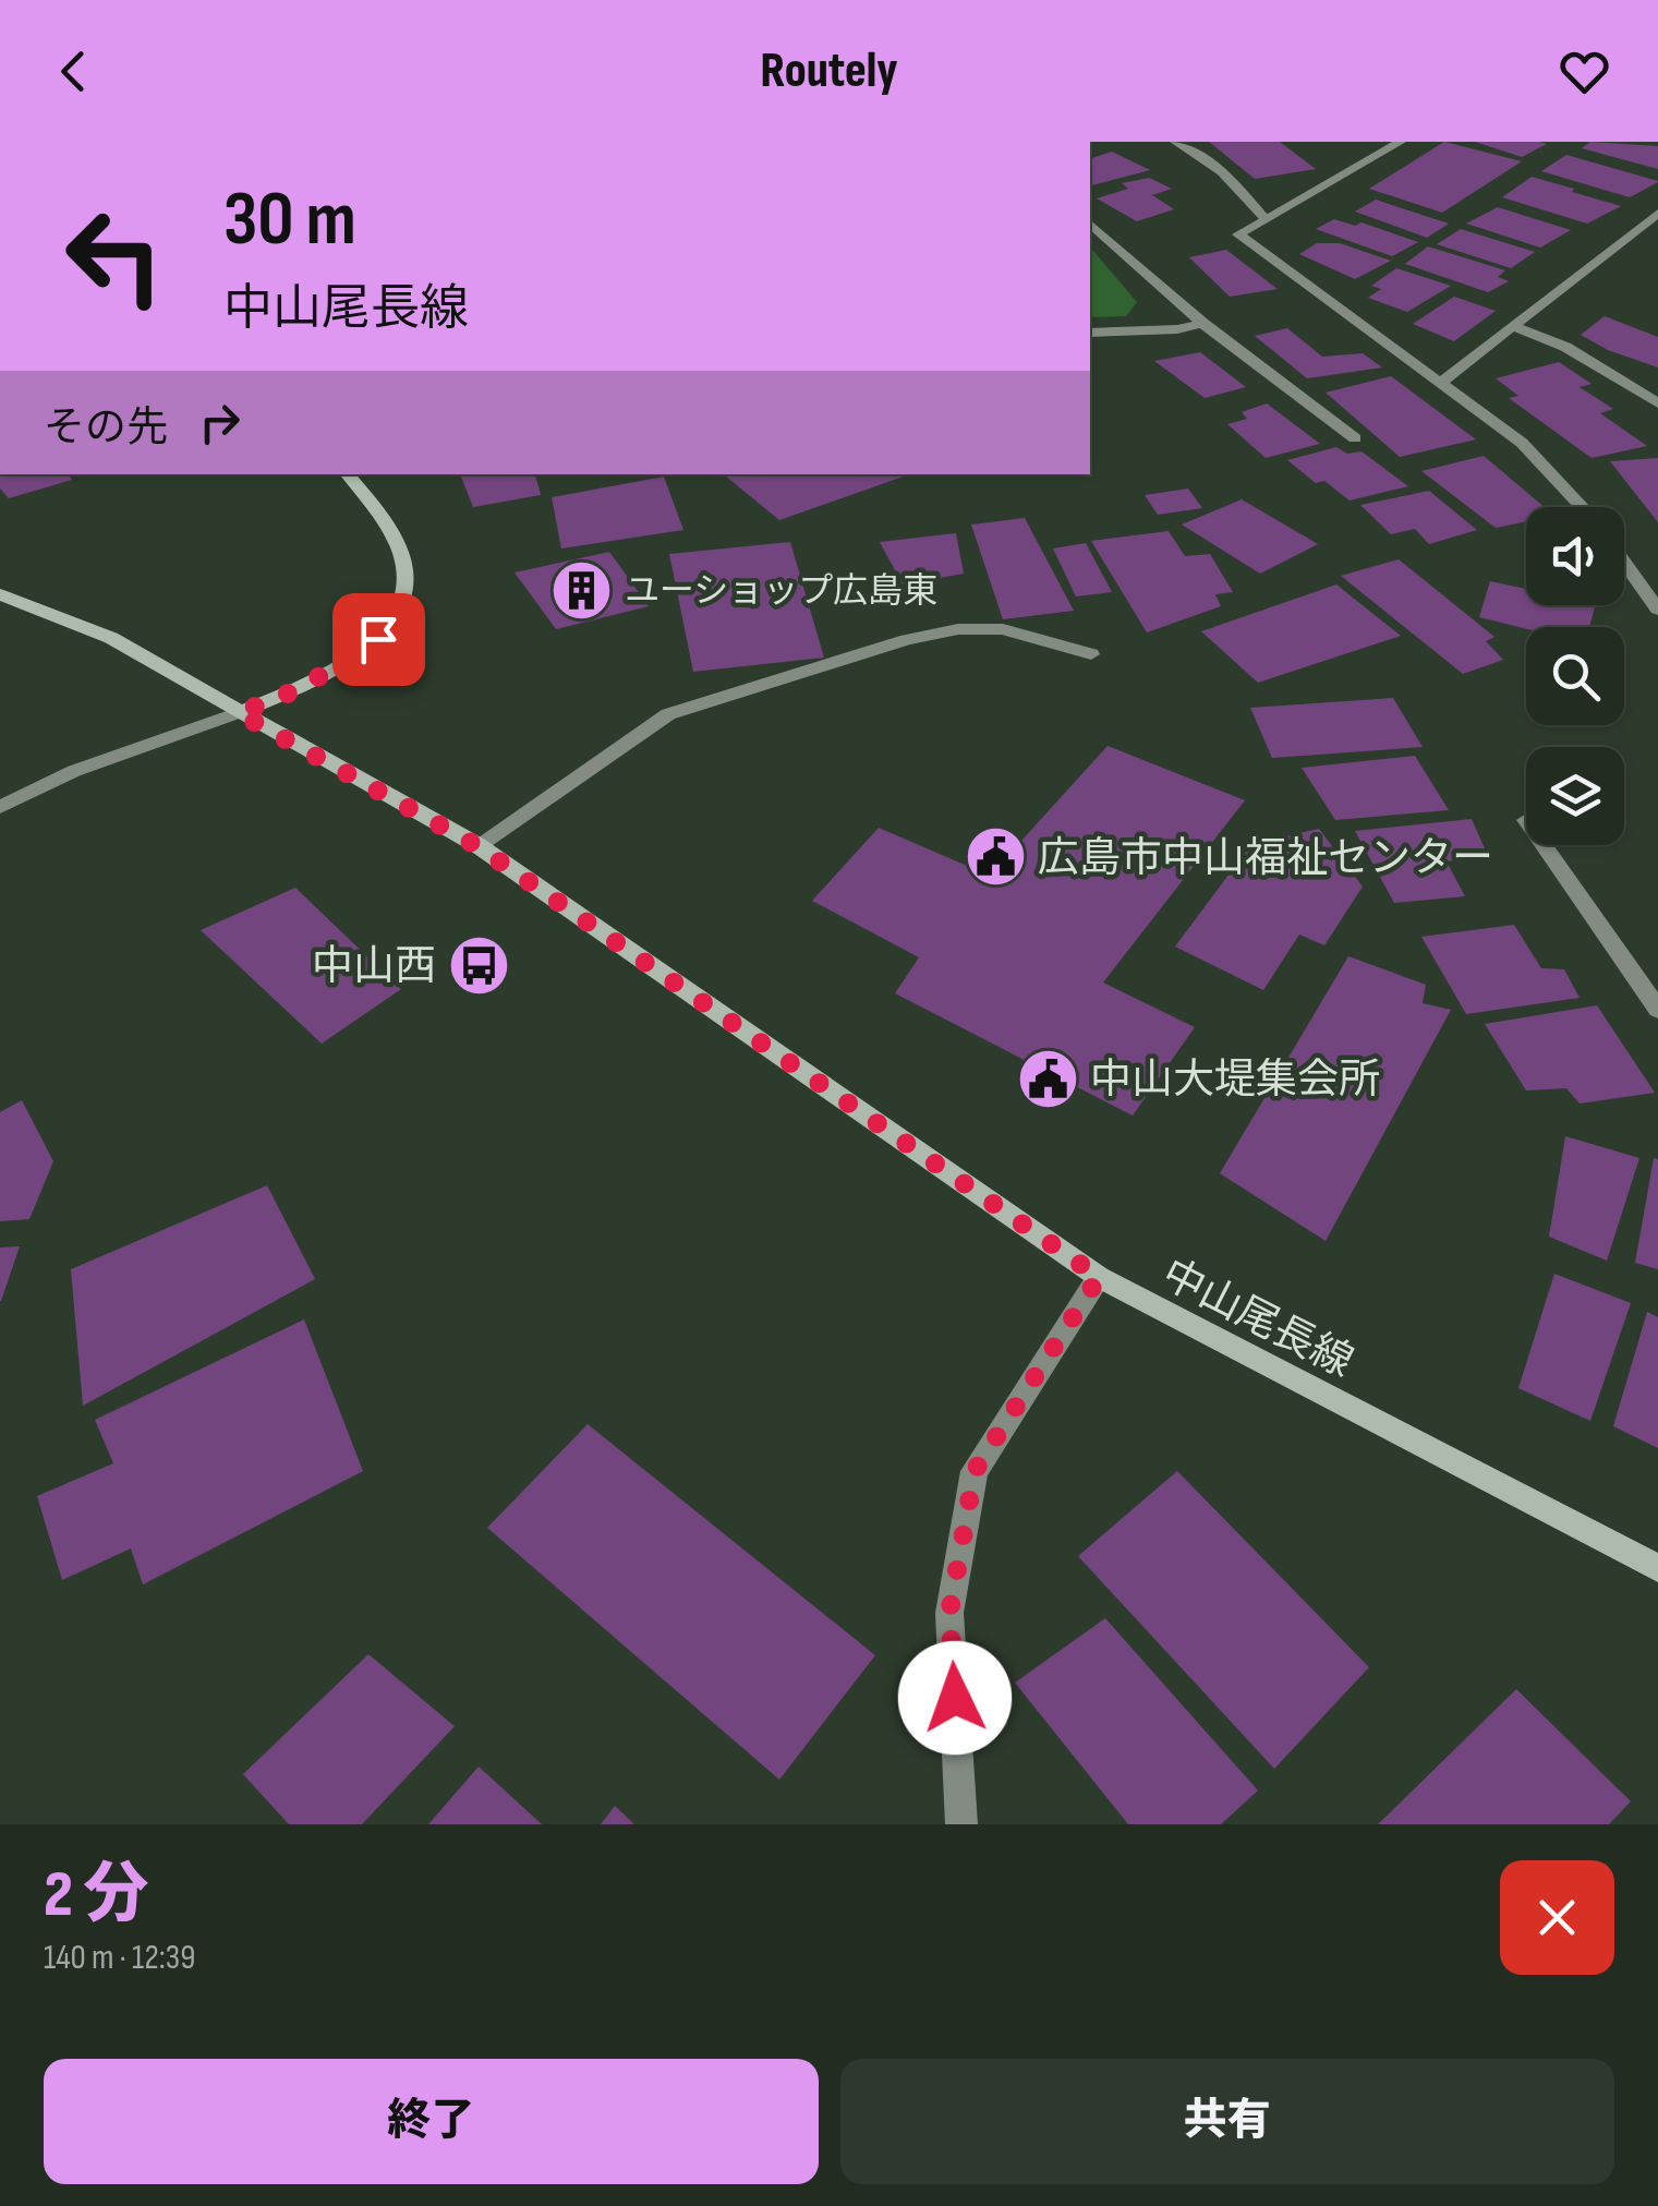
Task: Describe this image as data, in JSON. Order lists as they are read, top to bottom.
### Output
{
  "streets": {
    "main road": ["中山尾長線"]
  },
  "places": {
    "building": ["ユーショップ広島東"],
    "public building": ["広島市中山福祉センター", "中山大堤集会所"],
    "bus stop": ["中山西"]
  },
  "page": {
    "header": "Routely",
    "turn": ["30 m", "中山尾長線"],
    "then": "その先",
    "heading": ["2 分", "140 m · 12:39"],
    "buttons": ["終了", "共有"]
  }
}
